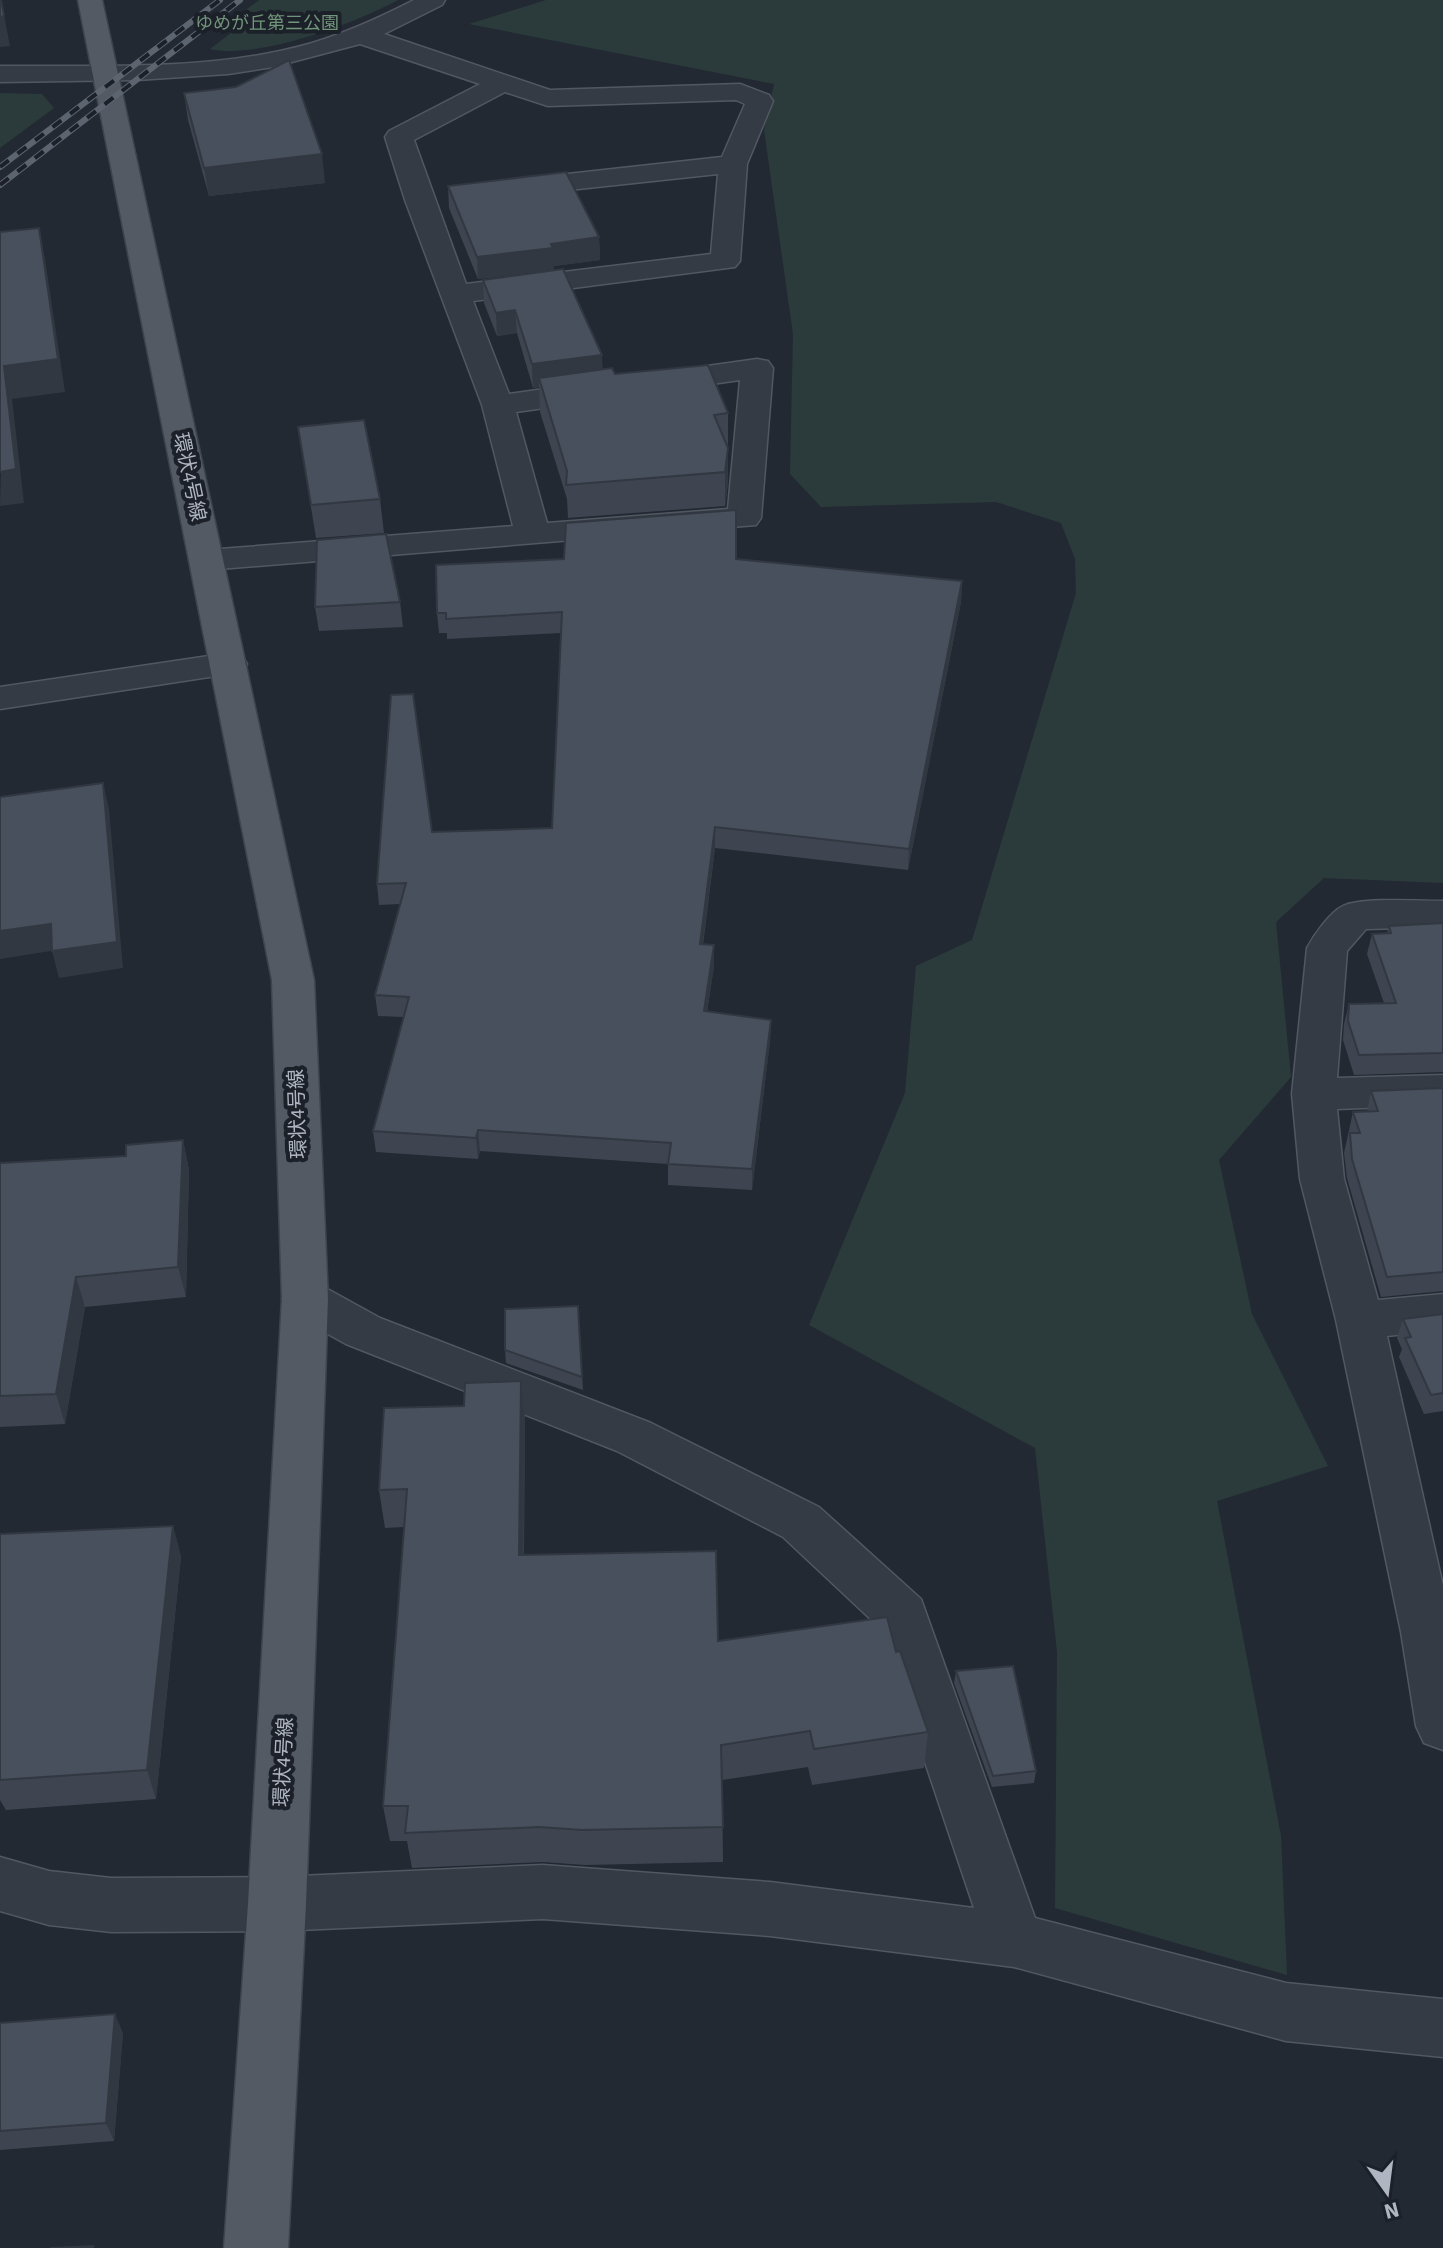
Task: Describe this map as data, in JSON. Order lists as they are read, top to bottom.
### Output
{
  "streets": {
    "main road": ["環状4号線"]
  },
  "parks": ["ゆめが丘第三公園"],
  "north": "bottom"
}
